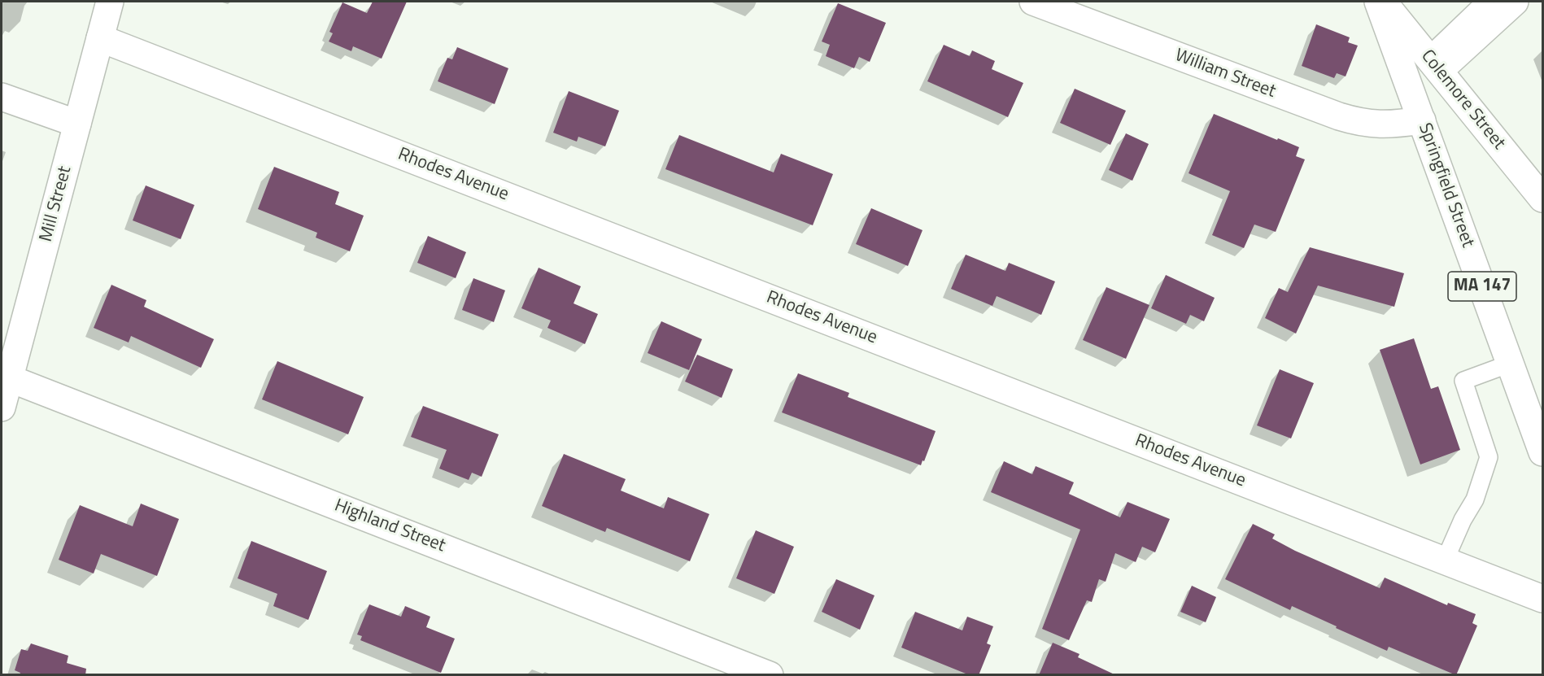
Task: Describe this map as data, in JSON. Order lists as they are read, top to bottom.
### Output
{
  "streets": {
    "street": [
      "William Street",
      "Colemore Street",
      "Rhodes Avenue",
      "Springfield Street",
      "Mill Street",
      "MA 147",
      "Highland Street"
    ]
  },
  "crossings": [
    ["William Street", "Springfield Street"],
    ["Rhodes Avenue", "Mill Street"],
    ["Mill Street", "Highland Street"]
  ]
}
